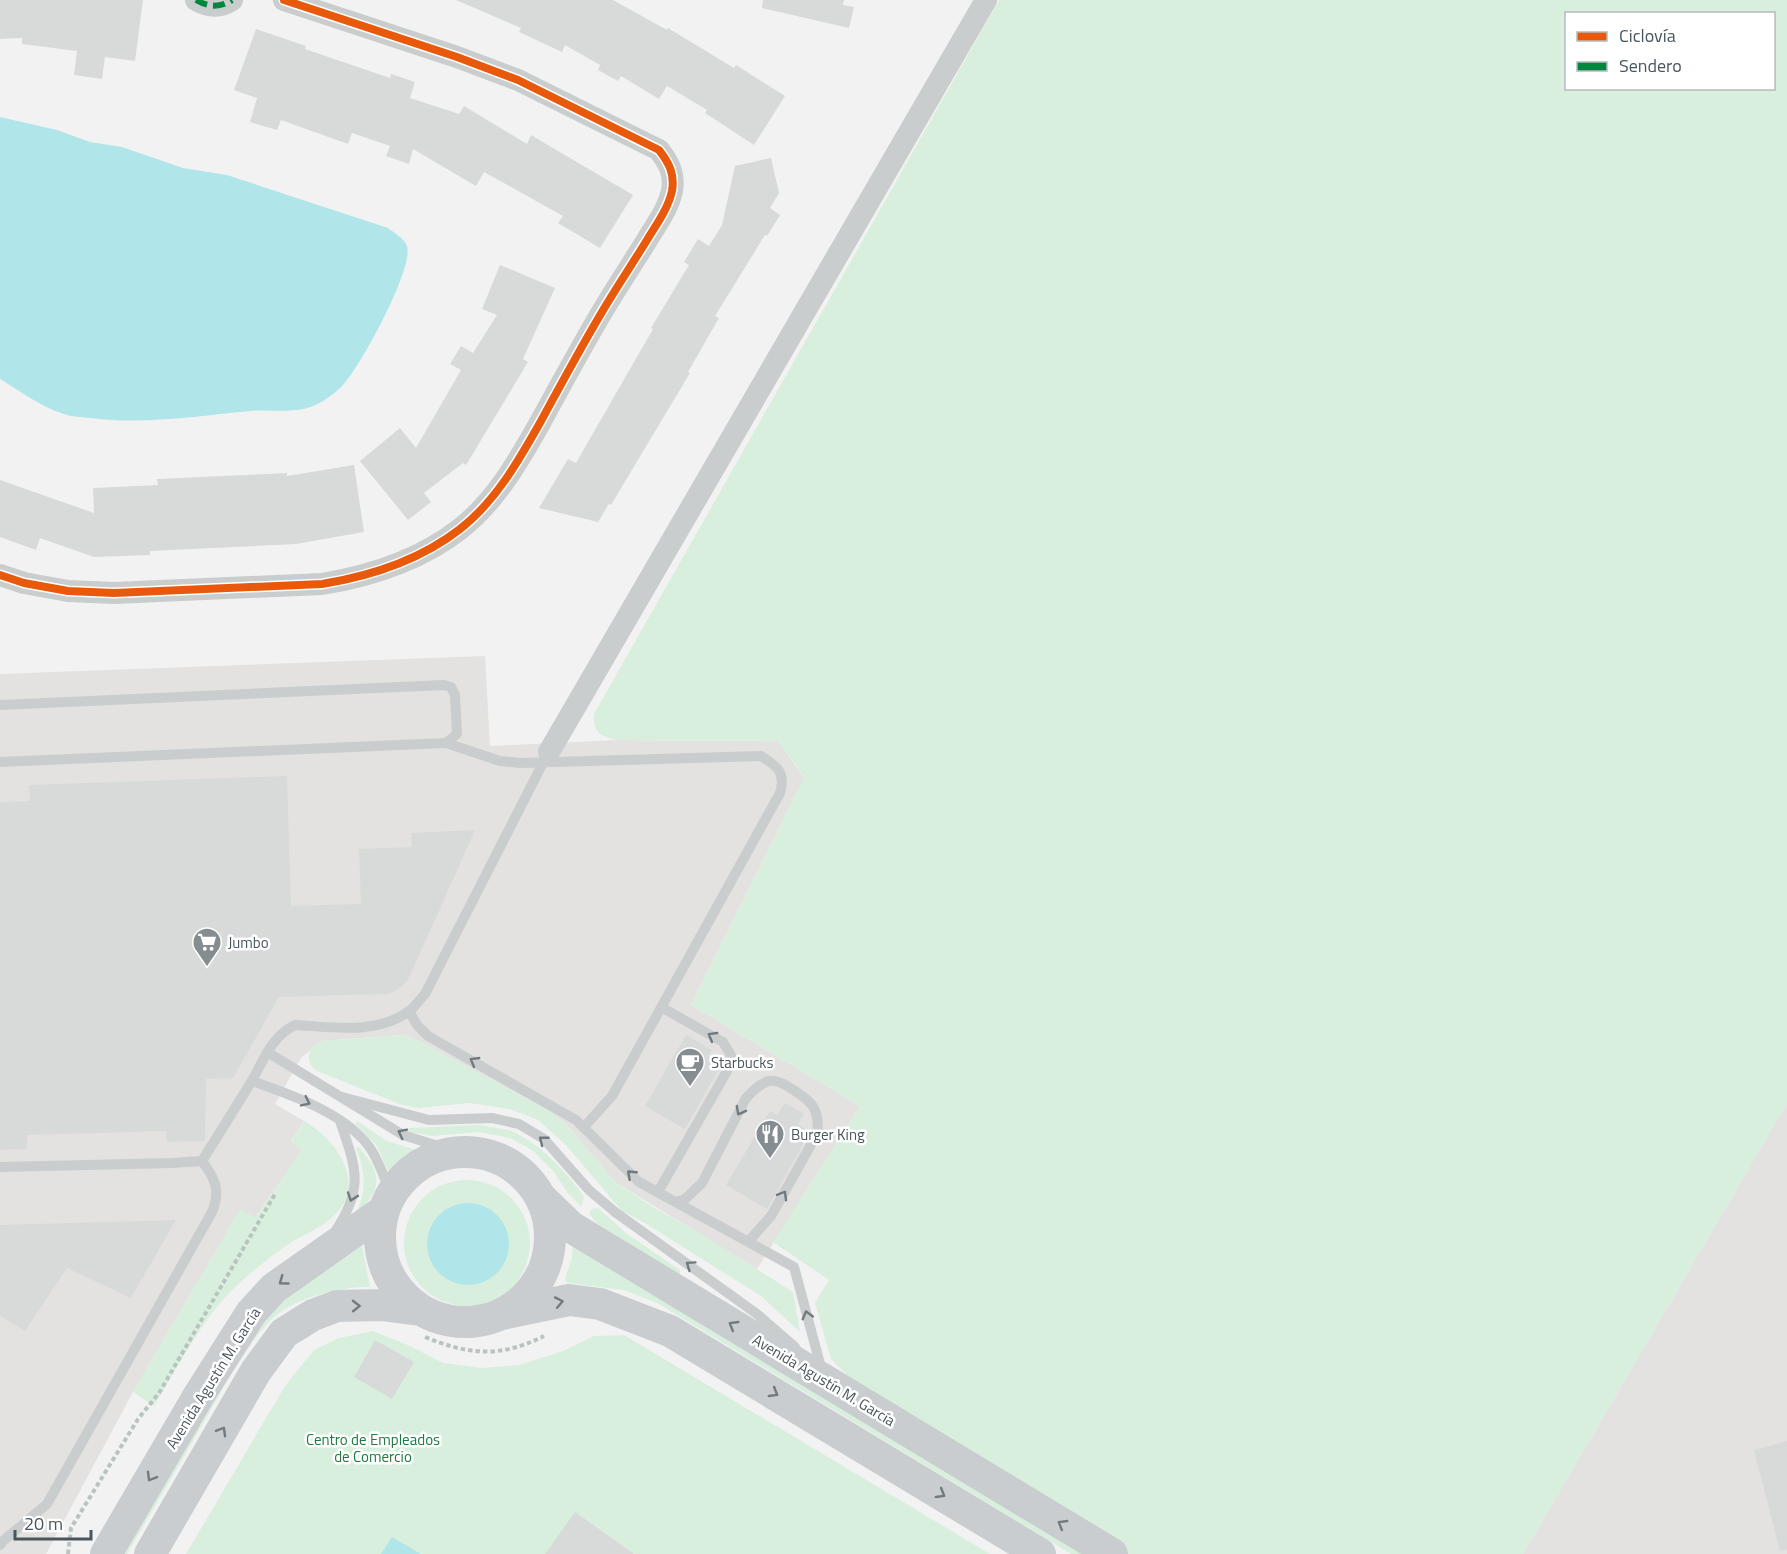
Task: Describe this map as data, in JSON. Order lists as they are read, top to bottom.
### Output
{
  "streets": {
    "main road": ["Avenida Agustín M. García"]
  },
  "parks": ["Centro de Empleados de Comercio"],
  "places": {
    "supermarket": ["Jumbo"],
    "cafe": ["Starbucks"],
    "restaurant": ["Burger King"]
  },
  "legend": ["Ciclovía", "Sendero"],
  "scale_bar": "20 m"
}
